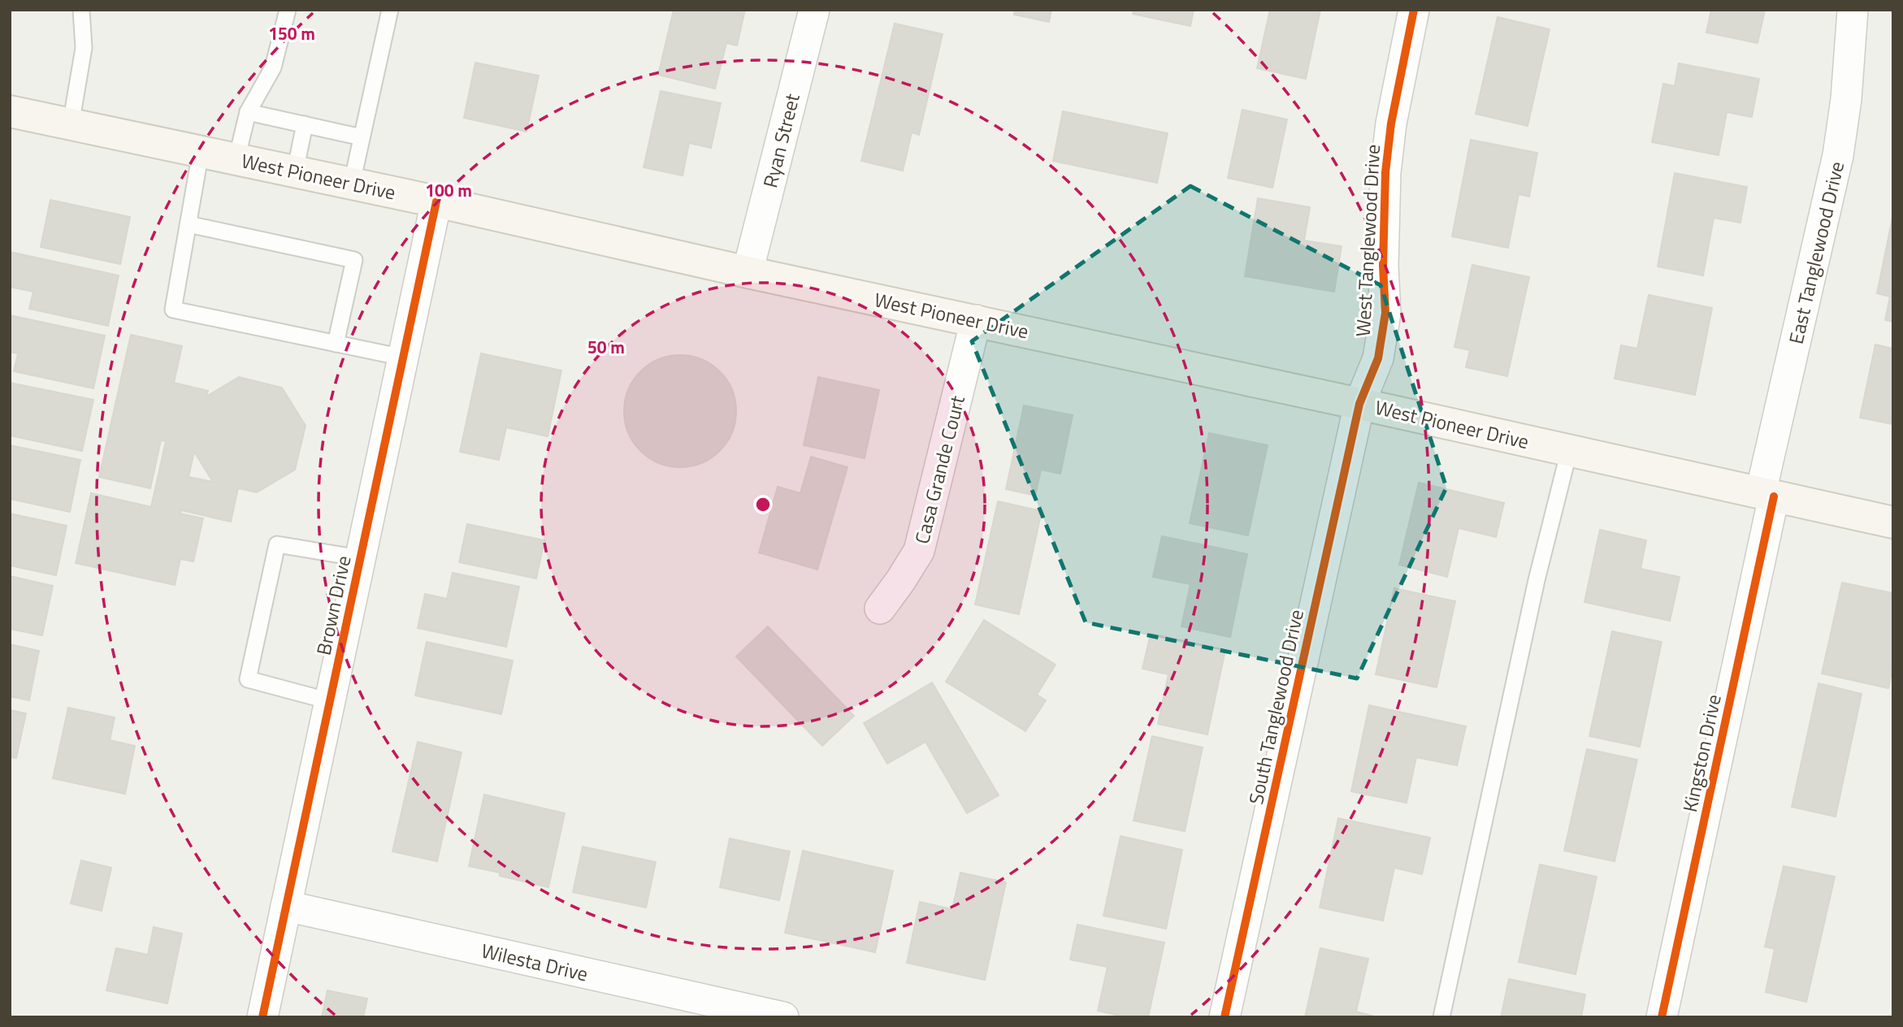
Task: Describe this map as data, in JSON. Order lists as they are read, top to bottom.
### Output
{
  "streets": {
    "main road": ["West Pioneer Drive"],
    "street": [
      "Ryan Street",
      "West Tanglewood Drive",
      "East Tanglewood Drive",
      "Casa Grande Court",
      "Brown Drive",
      "South Tanglewood Drive",
      "Kingston Drive",
      "Wilesta Drive"
    ]
  },
  "crossings": [
    ["Ryan Street", "West Pioneer Drive"],
    ["West Pioneer Drive", "West Tanglewood Drive"],
    ["West Pioneer Drive", "East Tanglewood Drive"],
    ["West Pioneer Drive", "Casa Grande Court"],
    ["West Pioneer Drive", "Brown Drive"],
    ["West Pioneer Drive", "South Tanglewood Drive"],
    ["West Pioneer Drive", "Kingston Drive"],
    ["West Tanglewood Drive", "South Tanglewood Drive"],
    ["East Tanglewood Drive", "Kingston Drive"],
    ["Brown Drive", "Wilesta Drive"]
  ],
  "rings": ["150 m", "100 m", "50 m"]
}
